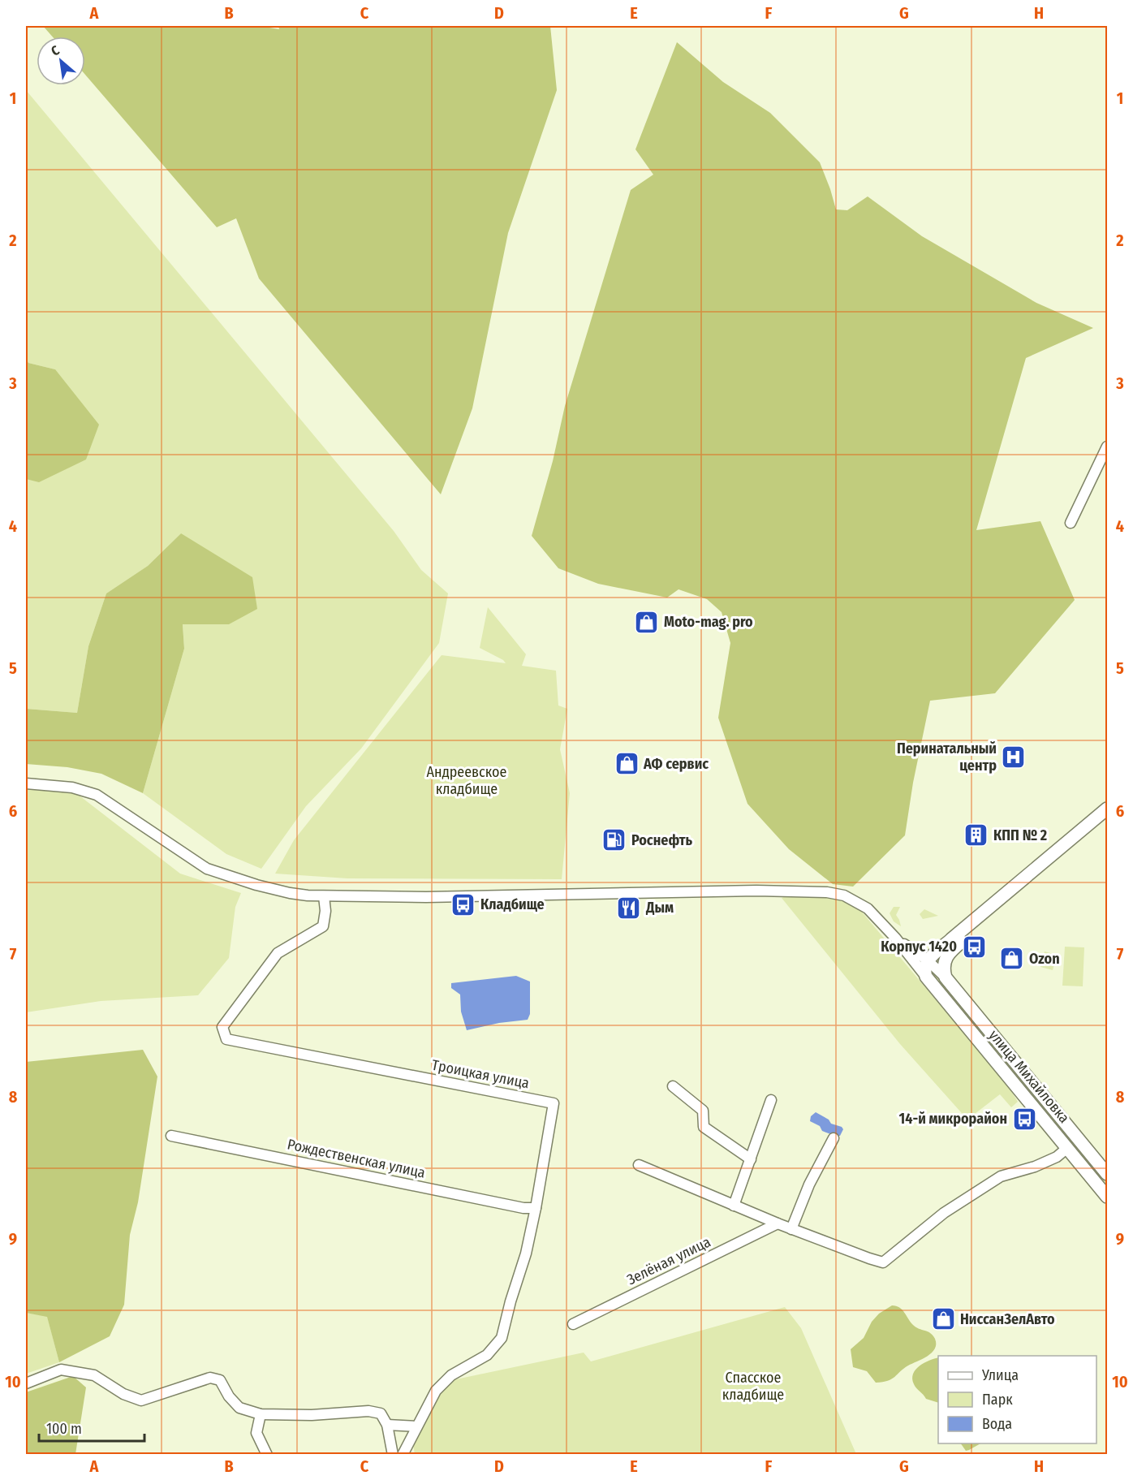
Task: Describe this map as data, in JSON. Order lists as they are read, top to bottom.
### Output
{
  "streets": {
    "main road": ["улица Михайловка"],
    "street": ["Троицкая улица", "Рождественская улица", "Зелёная улица"]
  },
  "crossings": [
    ["Троицкая улица", "Рождественская улица"]
  ],
  "parks": ["Андреевское кладбище", "Спасское кладбище"],
  "places": {
    "shop": [
      "Moto-mag. pro",
      "АФ сервис",
      "Ozon",
      "НиссанЗелАвто"
    ],
    "hospital": ["Перинатальный центр"],
    "building": ["КПП № 2"],
    "fuel station": ["Роснефть"],
    "bus stop": ["Кладбище", "Корпус 1420", "14-й микрорайон"],
    "restaurant": ["Дым"]
  },
  "legend": ["Улица", "Парк", "Вода"],
  "scale_bar": "100 m",
  "north": "top left",
  "grid": {
    "columns": [
      "A",
      "B",
      "C",
      "D",
      "E",
      "F",
      "G",
      "H"
    ],
    "rows": [
      "1",
      "2",
      "3",
      "4",
      "5",
      "6",
      "7",
      "8",
      "9",
      "10"
    ]
  }
}
